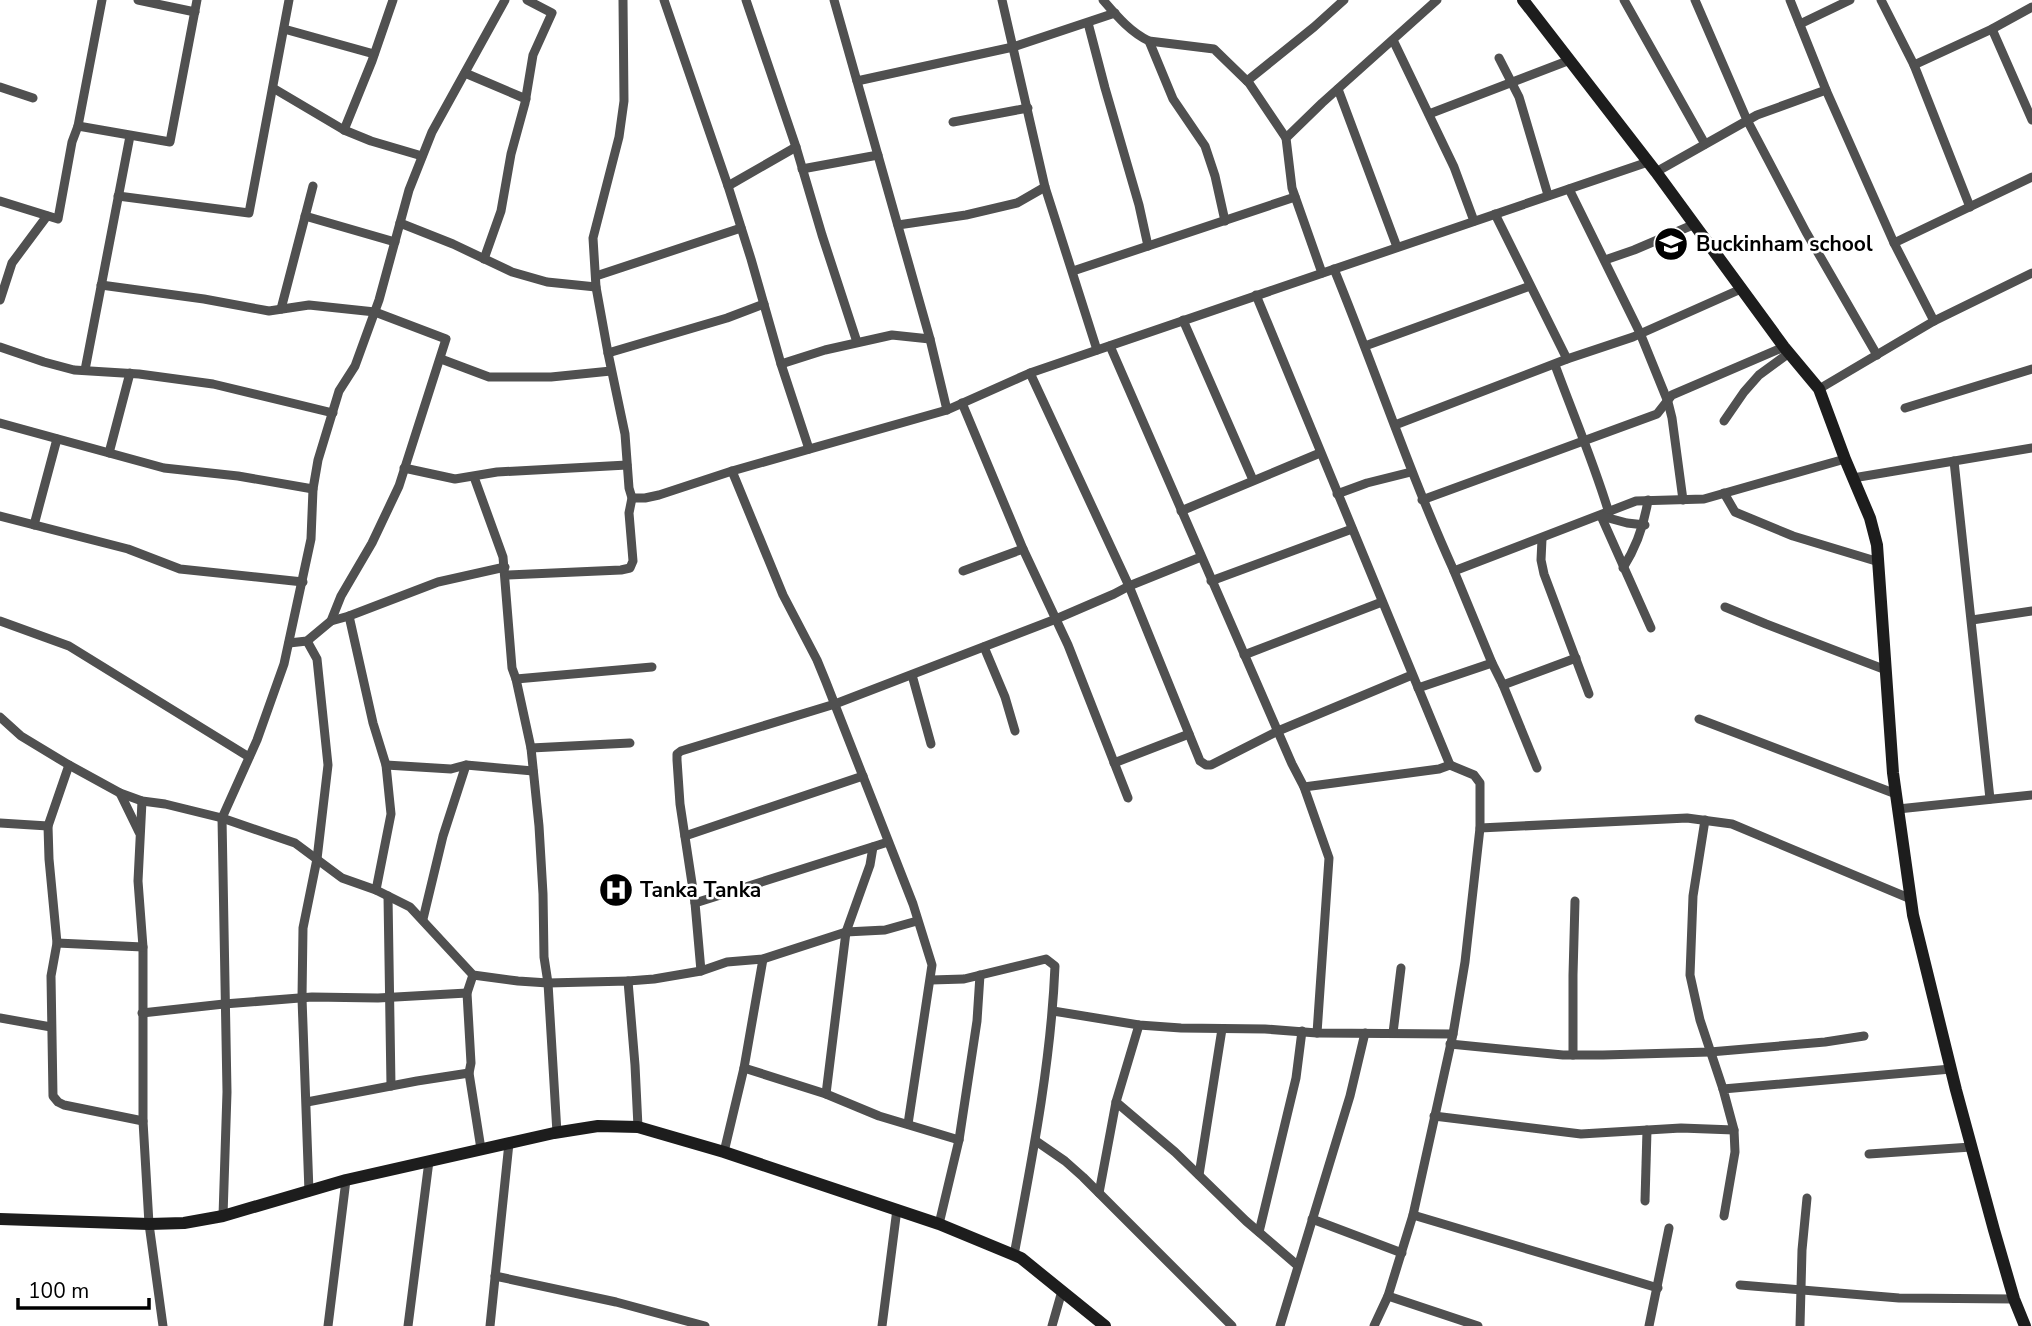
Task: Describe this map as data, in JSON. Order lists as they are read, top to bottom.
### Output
{
  "places": {
    "school or university": ["Buckinham school"],
    "hospital": ["Tanka Tanka"]
  },
  "scale_bar": "100 m"
}
